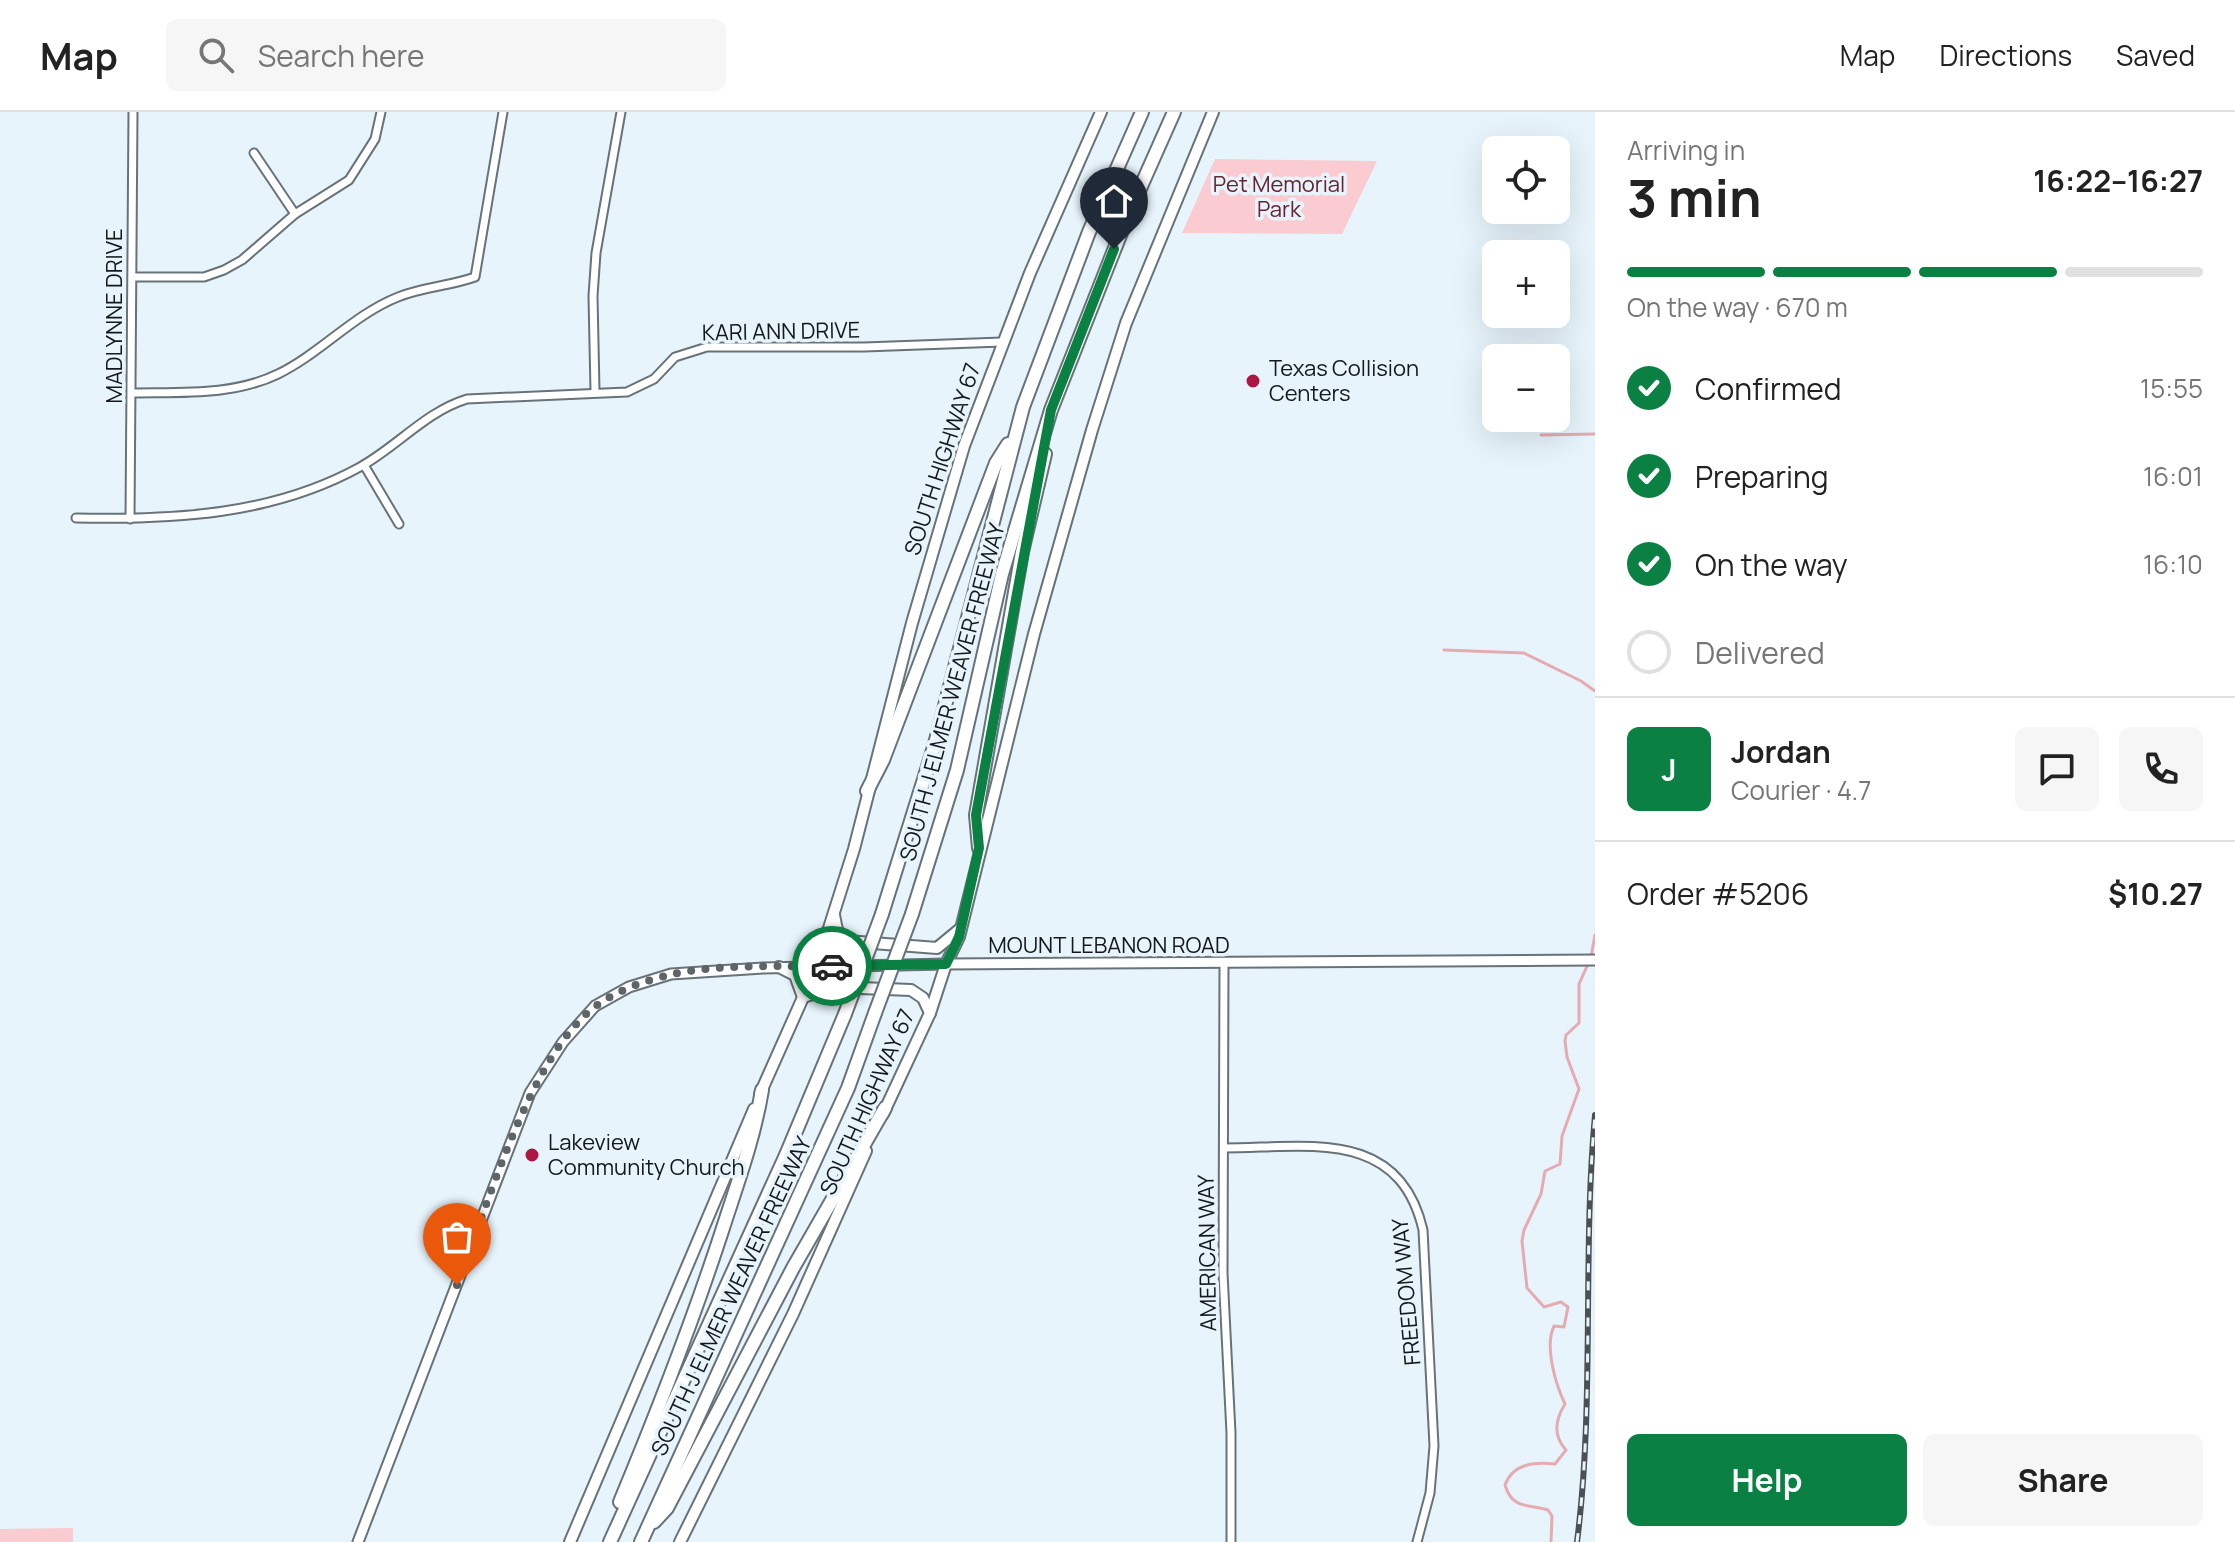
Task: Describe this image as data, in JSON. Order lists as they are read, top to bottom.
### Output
{
  "streets": {
    "highway": ["SOUTH J ELMER WEAVER FREEWAY"],
    "main road": ["SOUTH HIGHWAY 67"],
    "street": [
      "MADLYNNE DRIVE",
      "KARI ANN DRIVE",
      "MOUNT LEBANON ROAD",
      "AMERICAN WAY",
      "FREEDOM WAY"
    ]
  },
  "crossings": [
    ["MADLYNNE DRIVE", "KARI ANN DRIVE"],
    ["KARI ANN DRIVE", "SOUTH HIGHWAY 67"],
    ["SOUTH HIGHWAY 67", "MOUNT LEBANON ROAD"],
    ["MOUNT LEBANON ROAD", "AMERICAN WAY"],
    ["AMERICAN WAY", "FREEDOM WAY"]
  ],
  "parks": ["Pet Memorial Park"],
  "places": ["Texas Collision Centers", "Lakeview Community Church"],
  "page": {
    "header": "Map",
    "search": "Search here",
    "nav": ["Map", "Directions", "Saved"],
    "heading": ["3 min", "Arriving in", "16:22–16:27"],
    "panel": [
      "Jordan",
      "Courier · 4.7",
      "Order #5206",
      "$10.27"
    ],
    "map_buttons": ["+", "−"],
    "bar": "On the way · 670 m",
    "list": [
      ["Confirmed", "15:55"],
      ["Preparing", "16:01"],
      ["On the way", "16:10"],
      "Delivered"
    ],
    "round": "J",
    "buttons": ["Help", "Share"]
  }
}
